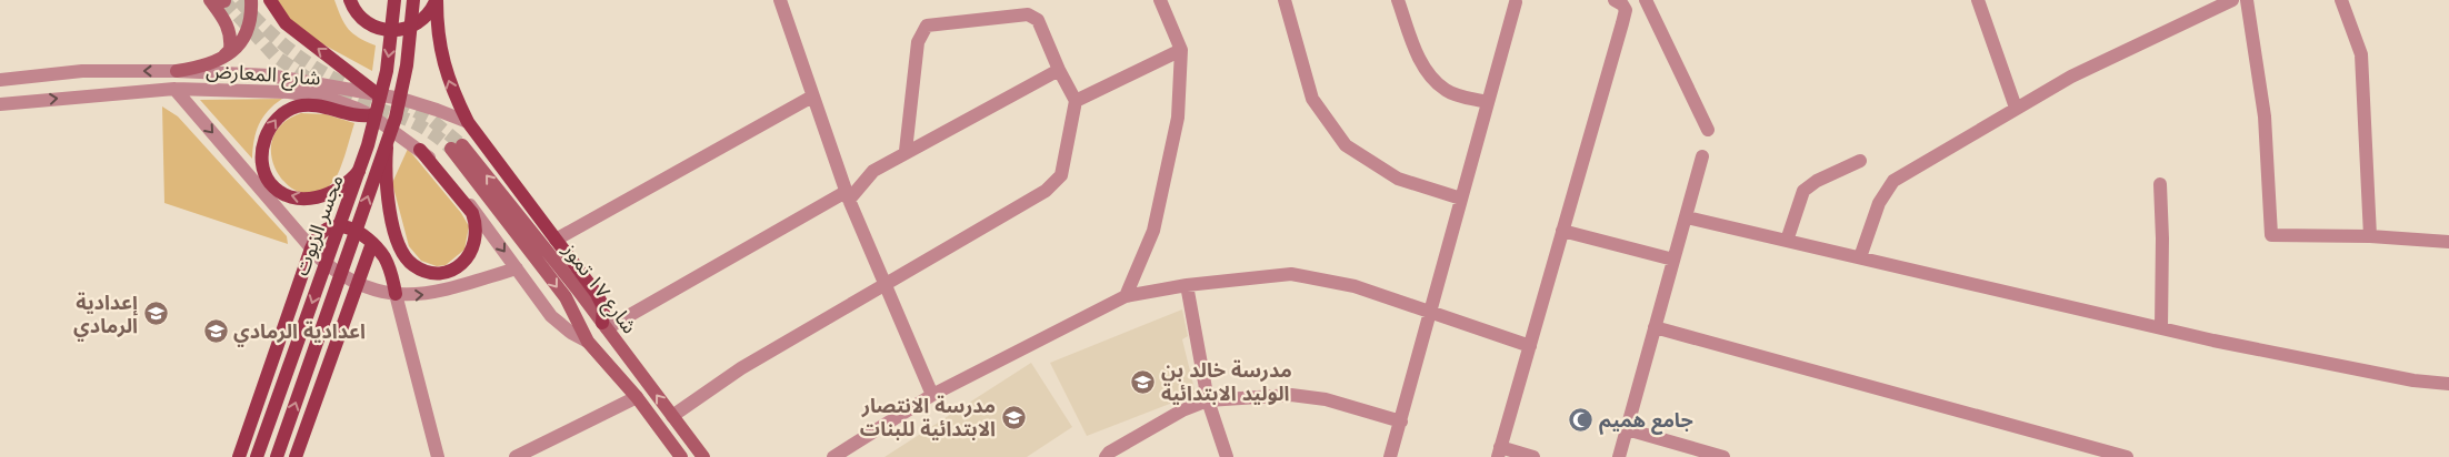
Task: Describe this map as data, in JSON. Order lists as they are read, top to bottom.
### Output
{
  "streets": {
    "main road": ["مجسر الزيوت", "شارع ١٧ تموز"],
    "street": ["شارع المعارض"]
  },
  "crossings": [
    ["شارع المعارض", "شارع ١٧ تموز"]
  ],
  "places": {
    "school or university": [
      "إعدادية الرمادي",
      "اعدادية الرمادي",
      "مدرسة خالد بن الوليد الابتدائية",
      "مدرسة الانتصار الابتدائية للبنات"
    ],
    "mosque": ["جامع هميم"]
  }
}
